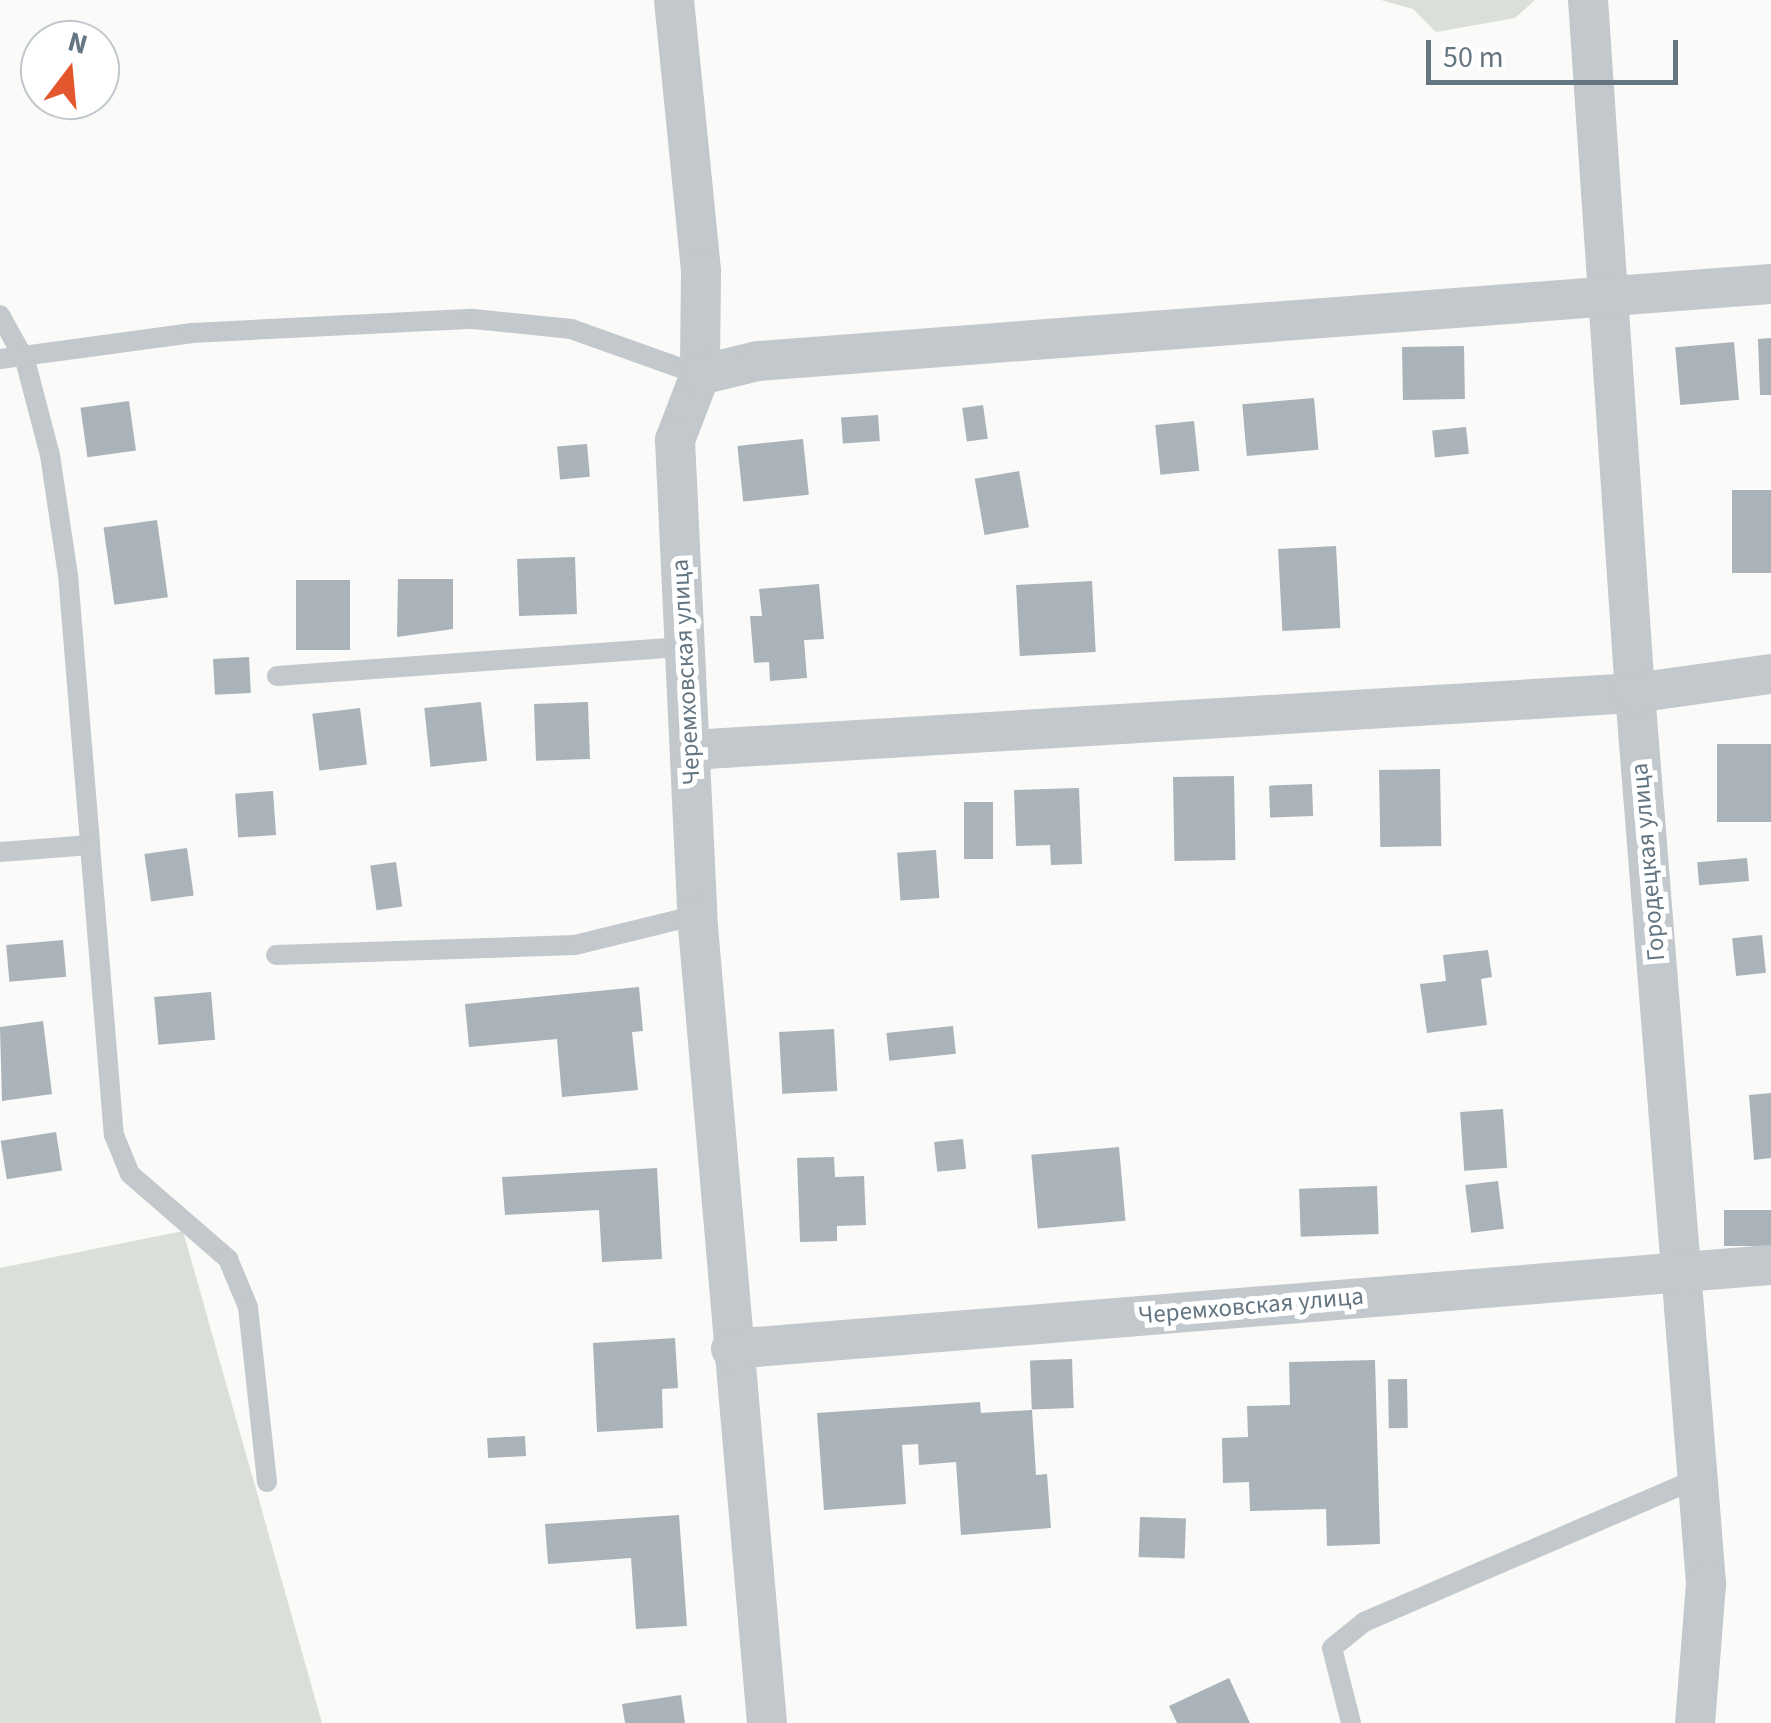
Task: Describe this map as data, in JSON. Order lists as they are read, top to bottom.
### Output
{
  "streets": {
    "street": ["Черемховская улица", "Городецкая улица"]
  },
  "crossings": [
    ["Черемховская улица", "Городецкая улица"]
  ],
  "scale_bar": "50 m",
  "north": "top"
}
